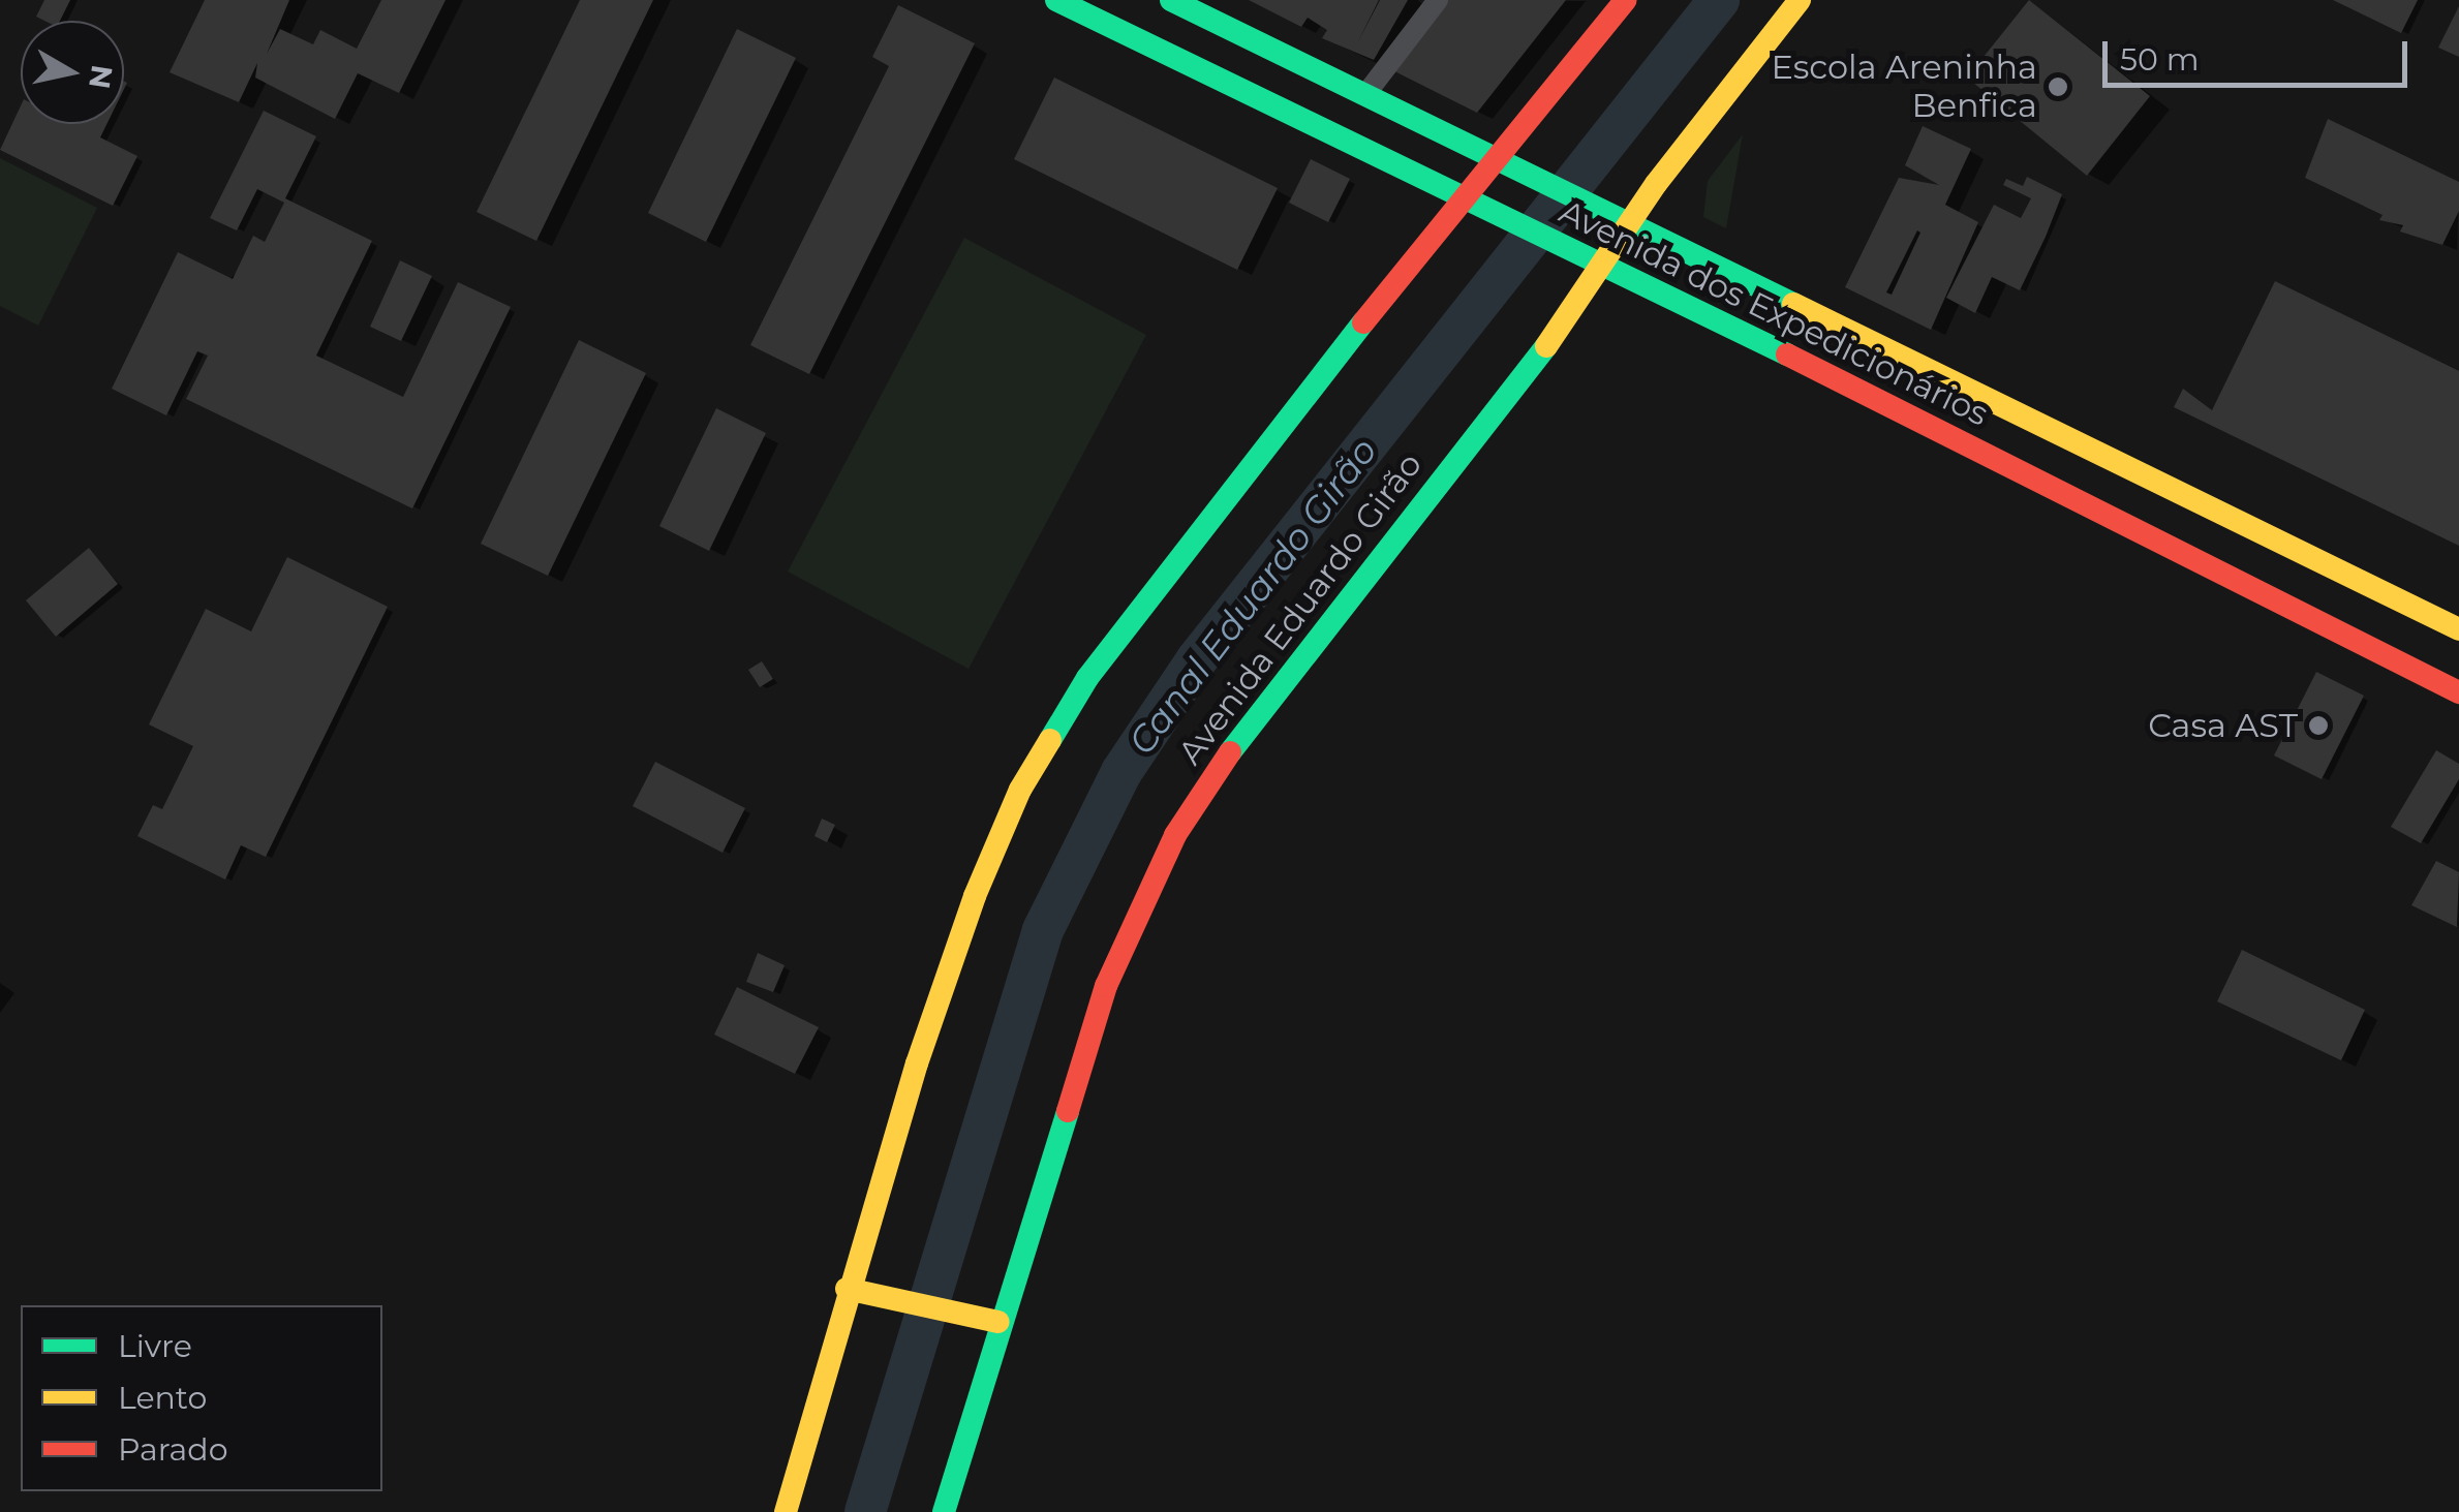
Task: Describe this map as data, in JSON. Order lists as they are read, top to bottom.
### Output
{
  "streets": {
    "main road": ["Avenida dos Expedicionários", "Avenida Eduardo Girão"]
  },
  "crossings": [
    ["Avenida dos Expedicionários", "Avenida Eduardo Girão"]
  ],
  "water": ["Canal Eduardo Girão"],
  "places": ["Escola Areninha Benfica", "Casa AST"],
  "legend": ["Livre", "Lento", "Parado"],
  "scale_bar": "50 m",
  "north": "right"
}
